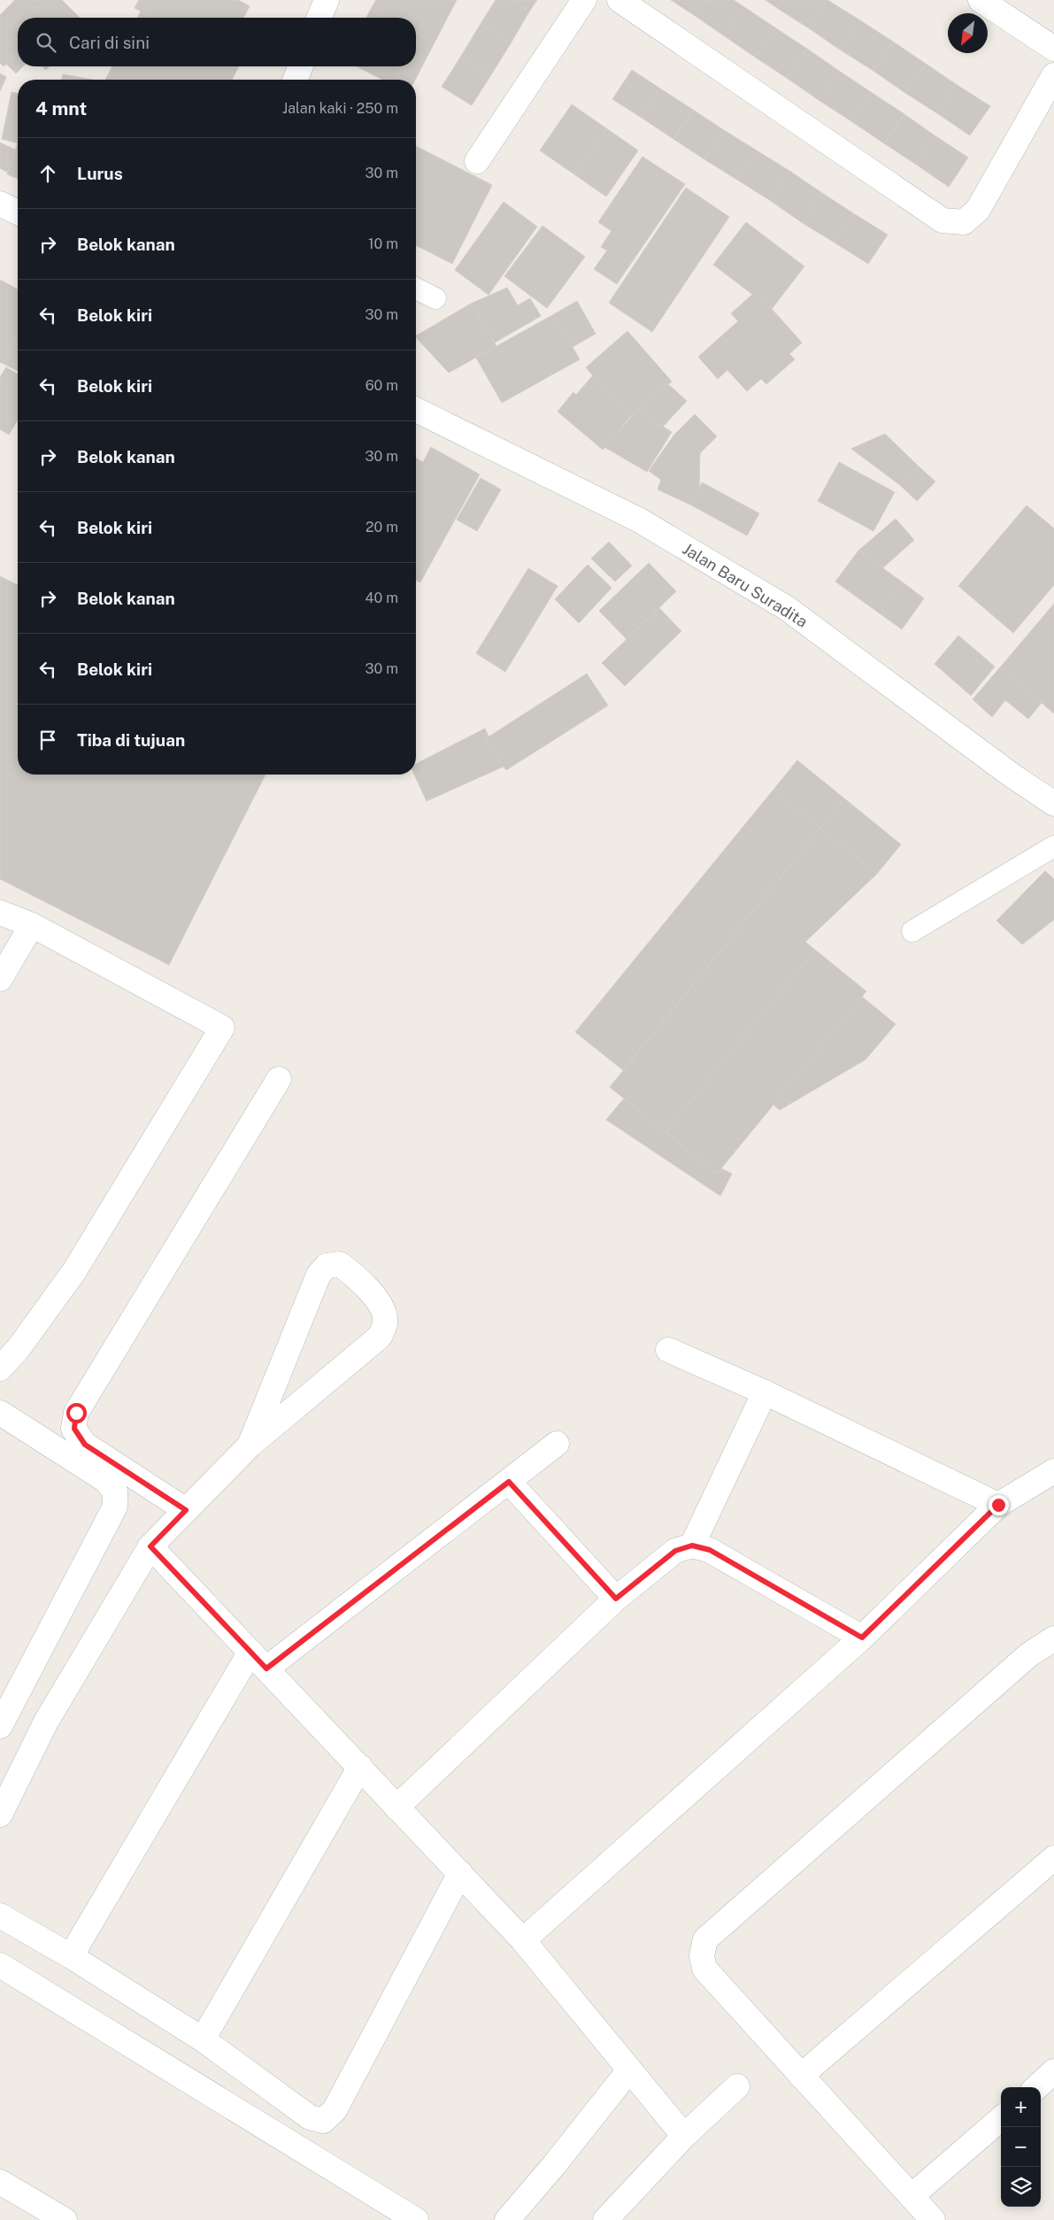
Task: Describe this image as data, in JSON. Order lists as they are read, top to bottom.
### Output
{
  "streets": {
    "street": ["Jalan Baru Suradita"]
  },
  "north": "bottom left",
  "page": {
    "search": "Cari di sini",
    "heading": ["4 mnt", "Jalan kaki · 250 m"],
    "list": [
      ["Lurus", "30 m"],
      ["Belok kanan", "10 m"],
      ["Belok kiri", "30 m"],
      ["Belok kiri", "60 m"],
      ["Belok kanan", "30 m"],
      ["Belok kiri", "20 m"],
      ["Belok kanan", "40 m"],
      ["Belok kiri", "30 m"],
      "Tiba di tujuan"
    ],
    "map_buttons": ["+", "−"]
  }
}
